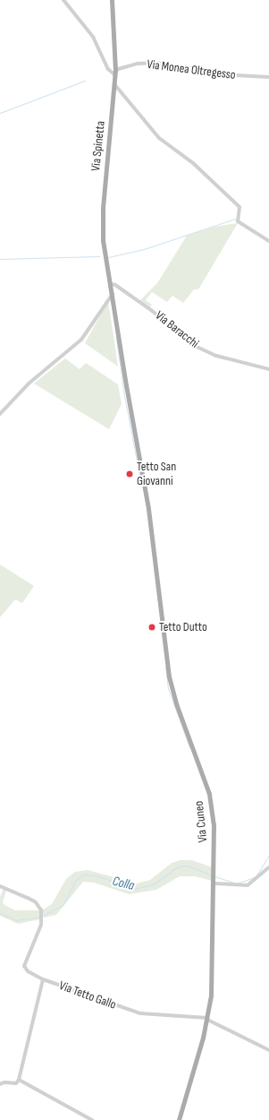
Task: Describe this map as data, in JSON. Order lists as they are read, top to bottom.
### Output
{
  "streets": {
    "main road": ["Via Spinetta", "Via Cuneo"],
    "street": ["Via Monea Oltregesso", "Via Baracchi", "Via Tetto Gallo"]
  },
  "crossings": [
    ["Via Monea Oltregesso", "Via Spinetta"],
    ["Via Spinetta", "Via Baracchi"],
    ["Via Spinetta", "Via Cuneo"],
    ["Via Cuneo", "Via Tetto Gallo"]
  ],
  "water": ["Colla"],
  "places": ["Tetto San Giovanni", "Tetto Dutto"]
}
